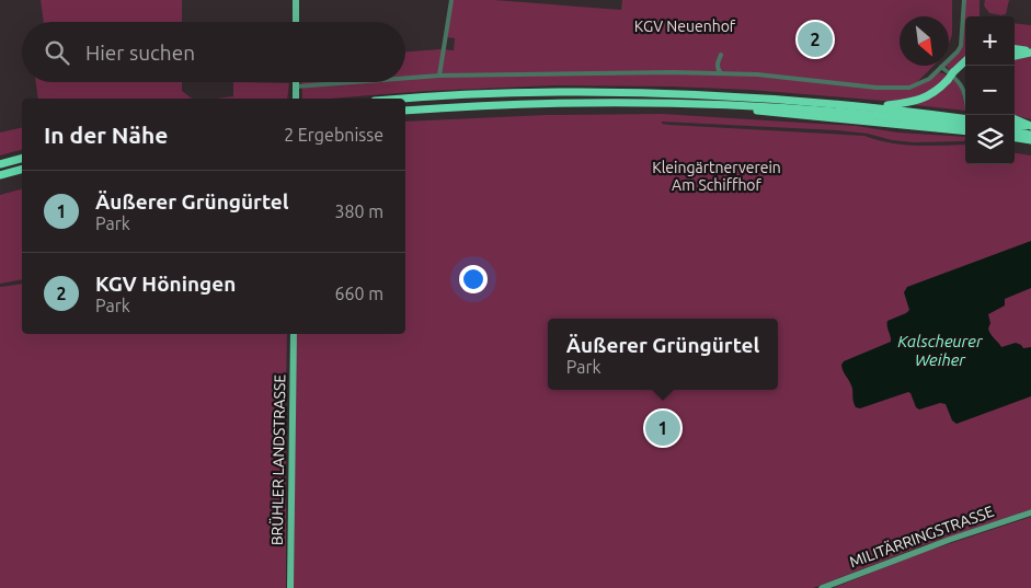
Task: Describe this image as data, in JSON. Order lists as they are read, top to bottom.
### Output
{
  "streets": {
    "main road": ["BRÜHLER LANDSTRASSE", "MILITÄRRINGSTRASSE"]
  },
  "water": ["Kalscheurer Weiher"],
  "parks": ["KGV Neuenhof", "Kleingärtnerverein Am Schiffhof"],
  "north": "bottom right",
  "page": {
    "map_buttons": ["+", "−"],
    "pins": ["2", "1"],
    "search": "Hier suchen",
    "heading": ["In der Nähe", "2 Ergebnisse"],
    "list": [
      {
        "mark": "1",
        "name": "Äußerer Grüngürtel",
        "note": "Park",
        "value": "380 m"
      },
      {
        "mark": "2",
        "name": "KGV Höningen",
        "note": "Park",
        "value": "660 m"
      }
    ],
    "popup": ["Äußerer Grüngürtel", "Park"]
  }
}
